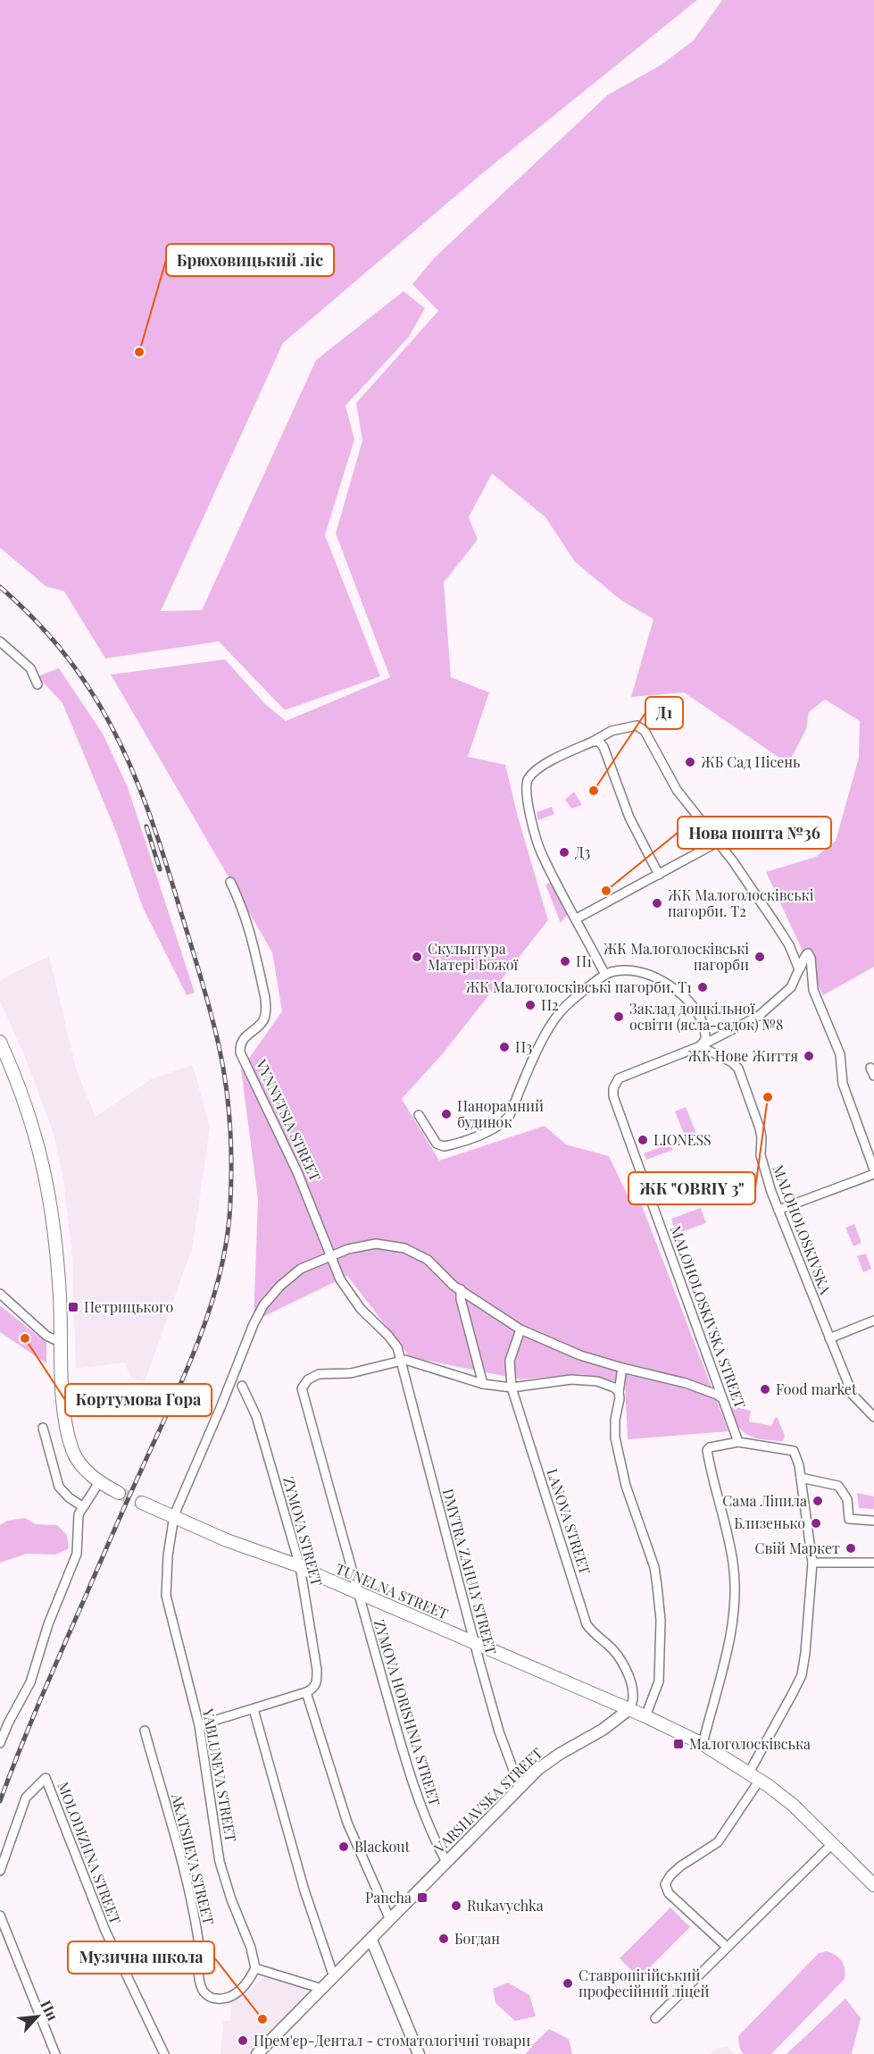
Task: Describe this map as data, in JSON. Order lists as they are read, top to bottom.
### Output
{
  "streets": {
    "main road": ["TUNELNA STREET"],
    "street": [
      "VYNNYTSIA STREET",
      "MALOHOLOSKIVSKA",
      "MALOHOLOSKIVSKA STREET",
      "LANOVA STREET",
      "ZYMOVA STREET",
      "DMYTRA ZAHULY STREET",
      "ZYMOVA HORISHNIA STREET",
      "YABLUNEVA STREET",
      "VARSHAVSKA STREET",
      "MOLODIZHNA STREET",
      "AKATSIIEVA STREET"
    ]
  },
  "crossings": [
    ["VYNNYTSIA STREET", "DMYTRA ZAHULY STREET"],
    ["VYNNYTSIA STREET", "ZYMOVA HORISHNIA STREET"],
    ["VYNNYTSIA STREET", "YABLUNEVA STREET"],
    ["MALOHOLOSKIVSKA", "MALOHOLOSKIVSKA STREET"],
    ["MALOHOLOSKIVSKA STREET", "YABLUNEVA STREET"],
    ["LANOVA STREET", "TUNELNA STREET"],
    ["LANOVA STREET", "YABLUNEVA STREET"],
    ["LANOVA STREET", "VARSHAVSKA STREET"],
    ["ZYMOVA STREET", "TUNELNA STREET"],
    ["DMYTRA ZAHULY STREET", "TUNELNA STREET"],
    ["DMYTRA ZAHULY STREET", "ZYMOVA HORISHNIA STREET"],
    ["DMYTRA ZAHULY STREET", "VARSHAVSKA STREET"],
    ["TUNELNA STREET", "ZYMOVA HORISHNIA STREET"],
    ["TUNELNA STREET", "YABLUNEVA STREET"],
    ["TUNELNA STREET", "VARSHAVSKA STREET"],
    ["ZYMOVA HORISHNIA STREET", "VARSHAVSKA STREET"],
    ["YABLUNEVA STREET", "AKATSIIEVA STREET"]
  ],
  "places": {
    "other": [
      "Брюховицький ліс",
      "ЖБ Сад Пісень",
      "Д1",
      "Д3",
      "Нова пошта №36",
      "ЖК Малоголосківські пагорби. Т2",
      "Скульптура Матері Божої",
      "ЖК Малоголосківські пагорби",
      "П1",
      "ЖК Малоголосківські пагорби, Т1",
      "П2",
      "Заклад дошкільної освіти (ясла-садок) №8",
      "П3",
      "ЖК Нове Життя",
      "ЖК \"OBRIY 3\"",
      "Панорамний будинок",
      "LIONESS",
      "Кортумова Гора",
      "Food market",
      "Сама Ліпила",
      "Близенько",
      "Свій Маркет",
      "Blackout",
      "Rukavychka",
      "Богдан",
      "Ставропігійський професійний ліцей",
      "Музична школа",
      "Прем'єр-Дентал - стоматологічні товари"
    ],
    "transit": ["Петрицького", "Малоголосківська", "Pancha"]
  },
  "north": "top right"
}
